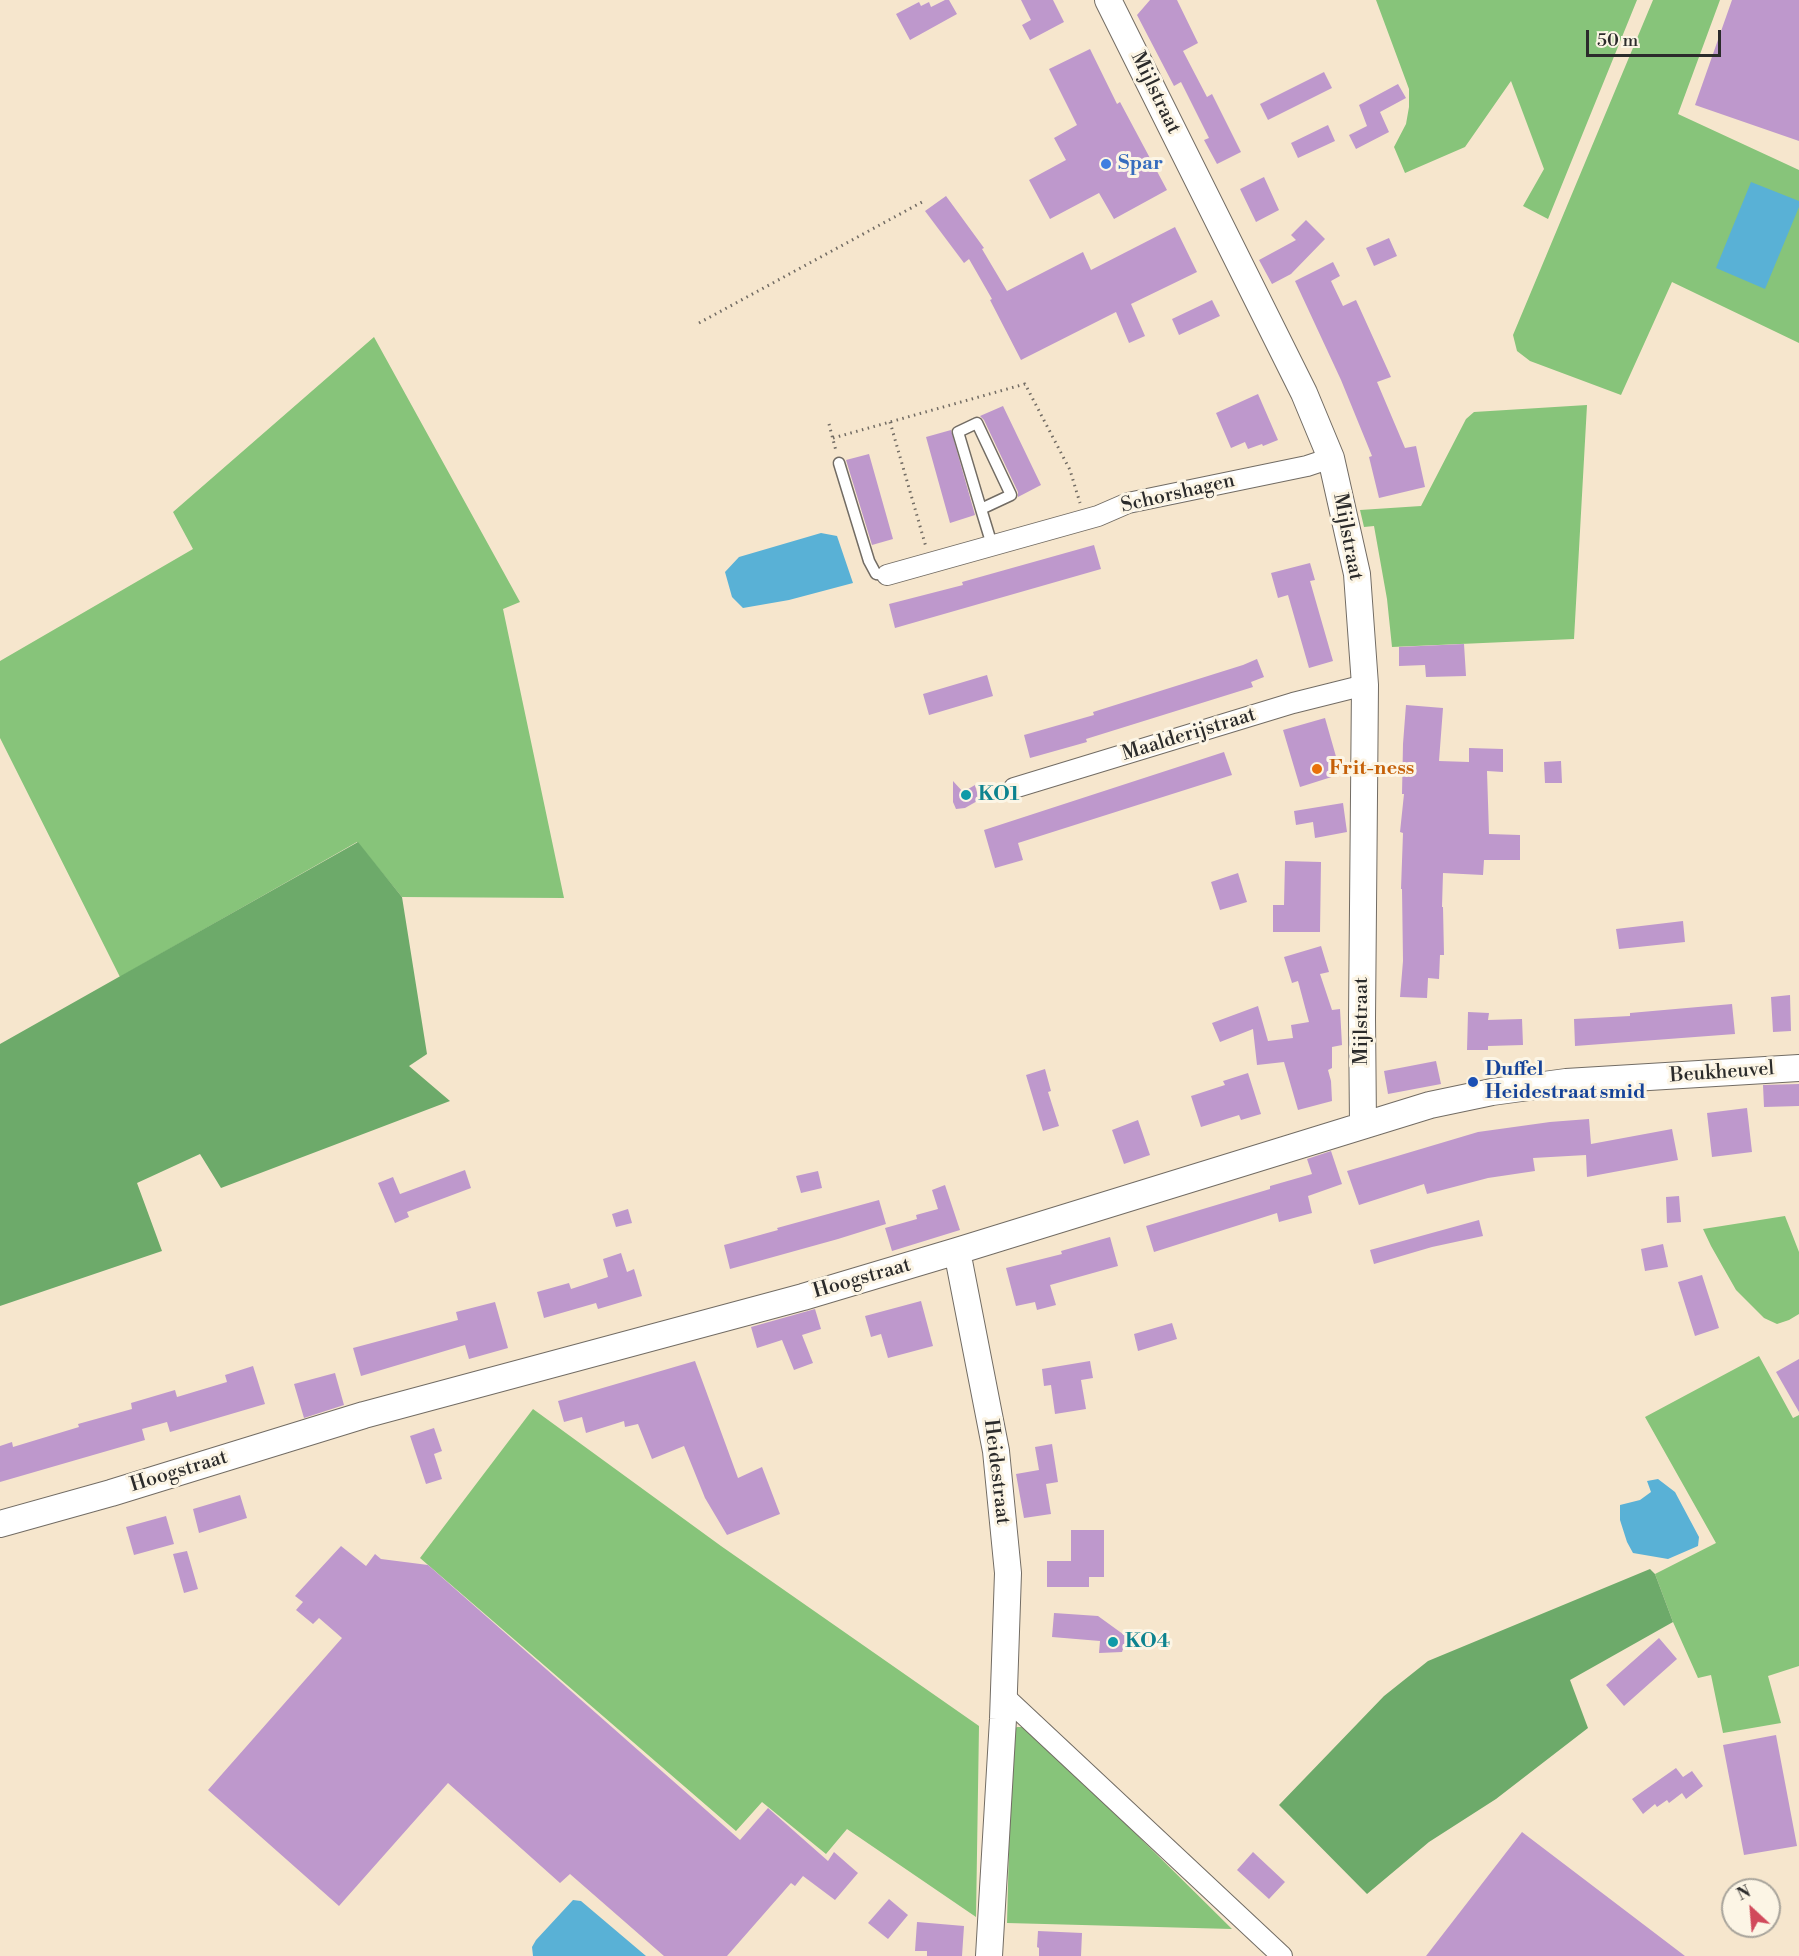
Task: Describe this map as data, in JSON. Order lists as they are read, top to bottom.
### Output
{
  "streets": {
    "street": [
      "Mijlstraat",
      "Schorshagen",
      "Maalderijstraat",
      "Beukheuvel",
      "Hoogstraat",
      "Heidestraat"
    ]
  },
  "crossings": [
    ["Mijlstraat", "Schorshagen"],
    ["Mijlstraat", "Maalderijstraat"],
    ["Mijlstraat", "Beukheuvel"],
    ["Mijlstraat", "Hoogstraat"],
    ["Beukheuvel", "Hoogstraat"],
    ["Hoogstraat", "Heidestraat"]
  ],
  "places": [
    "Spar",
    "Frit-ness",
    "KO1",
    "Duffel Heidestraat smid",
    "KO4"
  ],
  "scale_bar": "50 m",
  "north": "top left"
}
